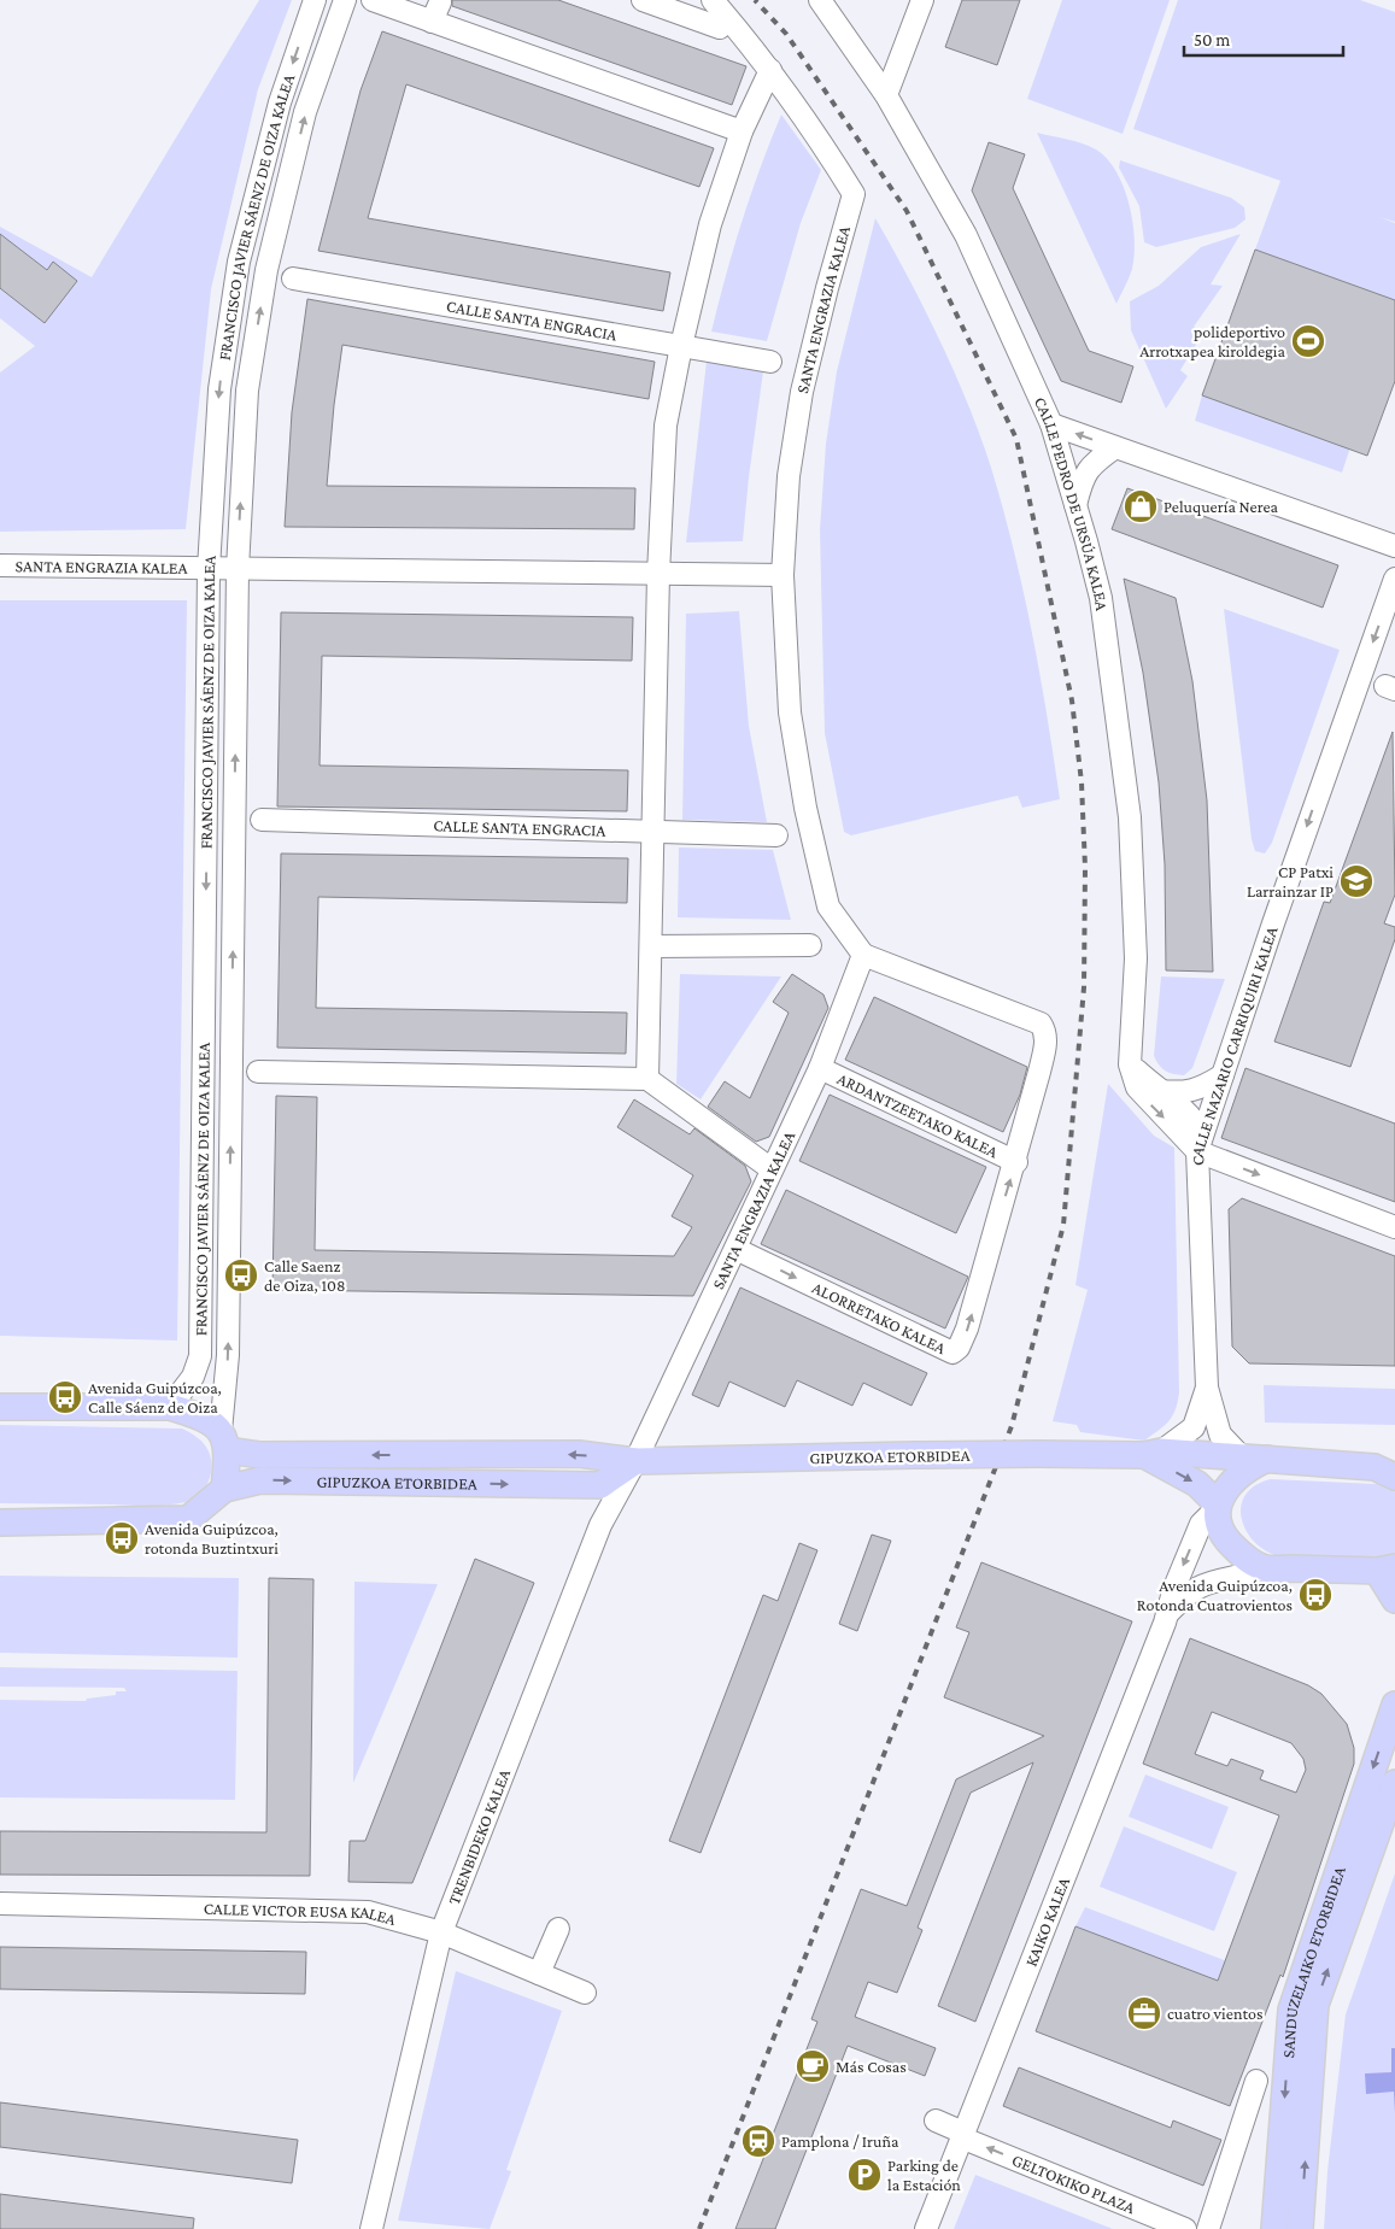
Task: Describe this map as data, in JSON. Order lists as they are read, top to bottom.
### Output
{
  "streets": {
    "main road": ["GIPUZKOA ETORBIDEA", "SANDUZELAIKO ETORBIDEA"],
    "street": [
      "FRANCISCO JAVIER SÁENZ DE OIZA KALEA",
      "SANTA ENGRAZIA KALEA",
      "CALLE SANTA ENGRACIA",
      "CALLE PEDRO DE URSÚA KALEA",
      "CALLE NAZARIO CARRIQUIRI KALEA",
      "ARDANTZEETAKO KALEA",
      "ALORRETAKO KALEA",
      "TRENBIDEKO KALEA",
      "CALLE VICTOR EUSA KALEA",
      "KAIKO KALEA",
      "GELTOKIKO PLAZA"
    ]
  },
  "crossings": [
    ["FRANCISCO JAVIER SÁENZ DE OIZA KALEA", "SANTA ENGRAZIA KALEA"],
    ["FRANCISCO JAVIER SÁENZ DE OIZA KALEA", "GIPUZKOA ETORBIDEA"],
    ["SANTA ENGRAZIA KALEA", "ARDANTZEETAKO KALEA"],
    ["SANTA ENGRAZIA KALEA", "ALORRETAKO KALEA"],
    ["SANTA ENGRAZIA KALEA", "GIPUZKOA ETORBIDEA"],
    ["SANTA ENGRAZIA KALEA", "TRENBIDEKO KALEA"],
    ["CALLE PEDRO DE URSÚA KALEA", "CALLE NAZARIO CARRIQUIRI KALEA"],
    ["CALLE NAZARIO CARRIQUIRI KALEA", "GIPUZKOA ETORBIDEA"],
    ["ARDANTZEETAKO KALEA", "ALORRETAKO KALEA"],
    ["GIPUZKOA ETORBIDEA", "TRENBIDEKO KALEA"],
    ["GIPUZKOA ETORBIDEA", "KAIKO KALEA"],
    ["TRENBIDEKO KALEA", "CALLE VICTOR EUSA KALEA"],
    ["KAIKO KALEA", "GELTOKIKO PLAZA"]
  ],
  "one_way": ["CALLE NAZARIO CARRIQUIRI KALEA", "GELTOKIKO PLAZA"],
  "places": {
    "sports": ["polideportivo Arrotxapea kiroldegia"],
    "shop": ["Peluquería Nerea"],
    "school or university": ["CP Patxi Larrainzar IP"],
    "bus stop": [
      "Calle Saenz de Oiza, 108",
      "Avenida Guipúzcoa, Calle Sáenz de Oiza",
      "Avenida Guipúzcoa, rotonda Buztintxuri",
      "Avenida Guipúzcoa, Rotonda Cuatrovientos"
    ],
    "office": ["cuatro vientos"],
    "cafe": ["Más Cosas"],
    "station": ["Pamplona / Iruña"],
    "parking": ["Parking de la Estación"]
  },
  "scale_bar": "50 m"
}
